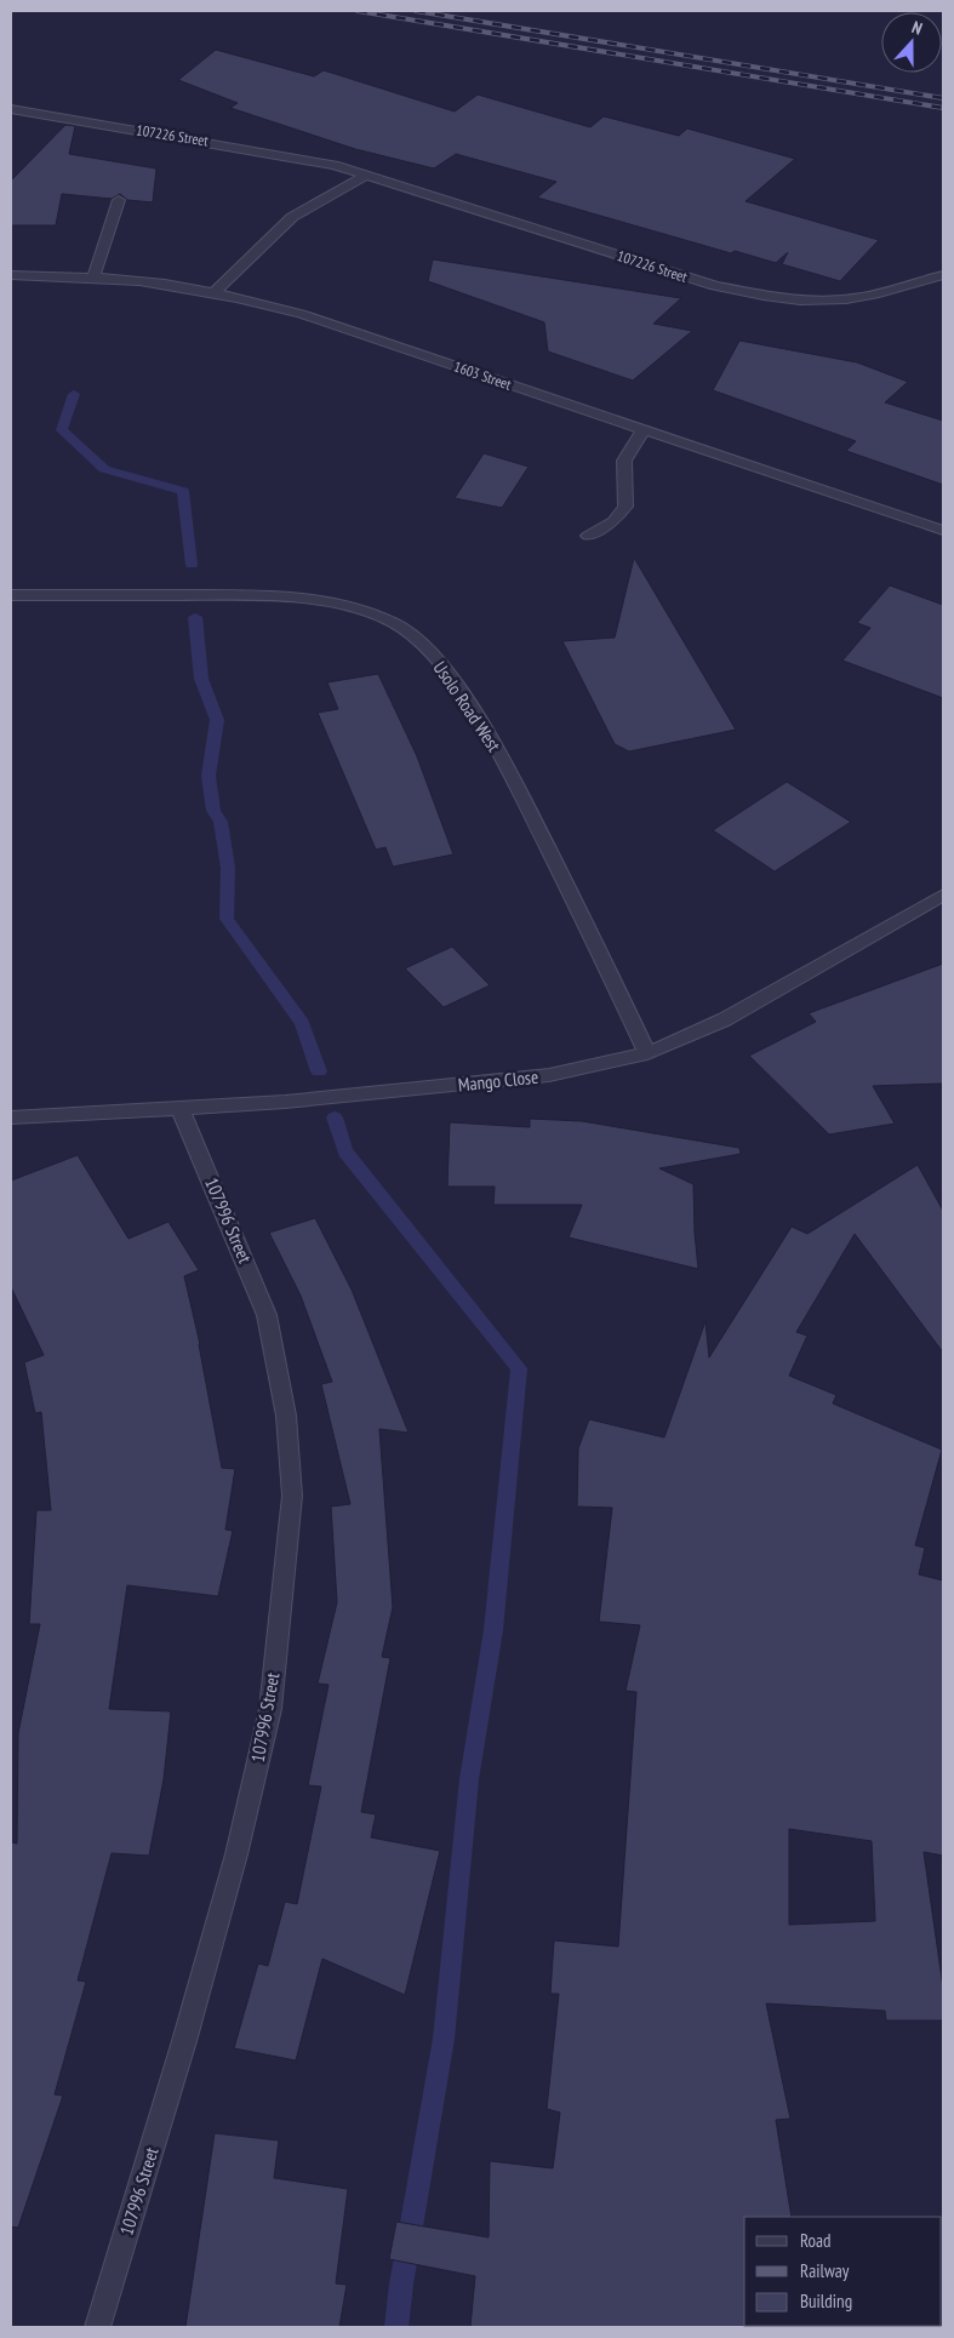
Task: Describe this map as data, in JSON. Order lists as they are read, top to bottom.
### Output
{
  "streets": {
    "street": [
      "107226 Street",
      "1603 Street",
      "Usolo Road West",
      "Mango Close",
      "107996 Street"
    ]
  },
  "crossings": [
    ["Usolo Road West", "Mango Close"],
    ["Mango Close", "107996 Street"]
  ],
  "legend": ["Road", "Railway", "Building"],
  "north": "top"
}
